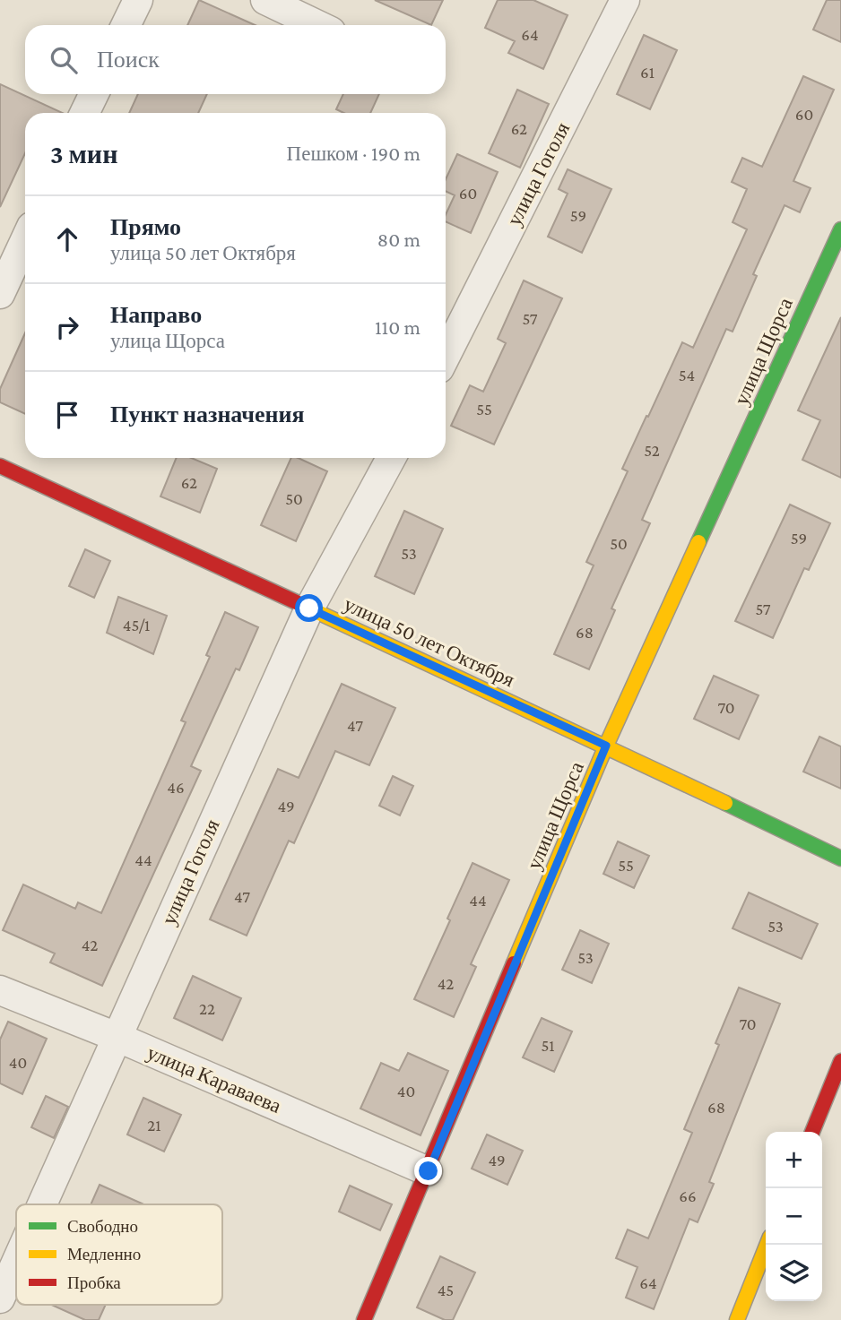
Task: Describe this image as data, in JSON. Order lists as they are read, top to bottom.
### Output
{
  "streets": {
    "street": [
      "улица Гоголя",
      "улица Щорса",
      "улица 50 лет Октября",
      "улица Караваева"
    ]
  },
  "crossings": [
    ["улица Гоголя", "улица 50 лет Октября"],
    ["улица Гоголя", "улица Караваева"],
    ["улица Щорса", "улица 50 лет Октября"],
    ["улица Щорса", "улица Караваева"]
  ],
  "house_numbers": [
    "64",
    "61",
    "60",
    "62",
    "60",
    "59",
    "57",
    "54",
    "55",
    "52",
    "62",
    "50",
    "59",
    "50",
    "53",
    "57",
    "45/1",
    "68",
    "70",
    "47",
    "46",
    "49",
    "44",
    "55",
    "47",
    "44",
    "53",
    "42",
    "53",
    "42",
    "22",
    "70",
    "51",
    "40",
    "40",
    "68",
    "21",
    "49",
    "66",
    "64",
    "45"
  ],
  "legend": ["Свободно", "Медленно", "Пробка"],
  "page": {
    "search": "Поиск",
    "heading": ["3 мин", "Пешком · 190 m"],
    "list": [
      ["Прямо", "улица 50 лет Октября", "80 m"],
      ["Направо", "улица Щорса", "110 m"],
      "Пункт назначения"
    ],
    "map_buttons": ["+", "−"]
  }
}
